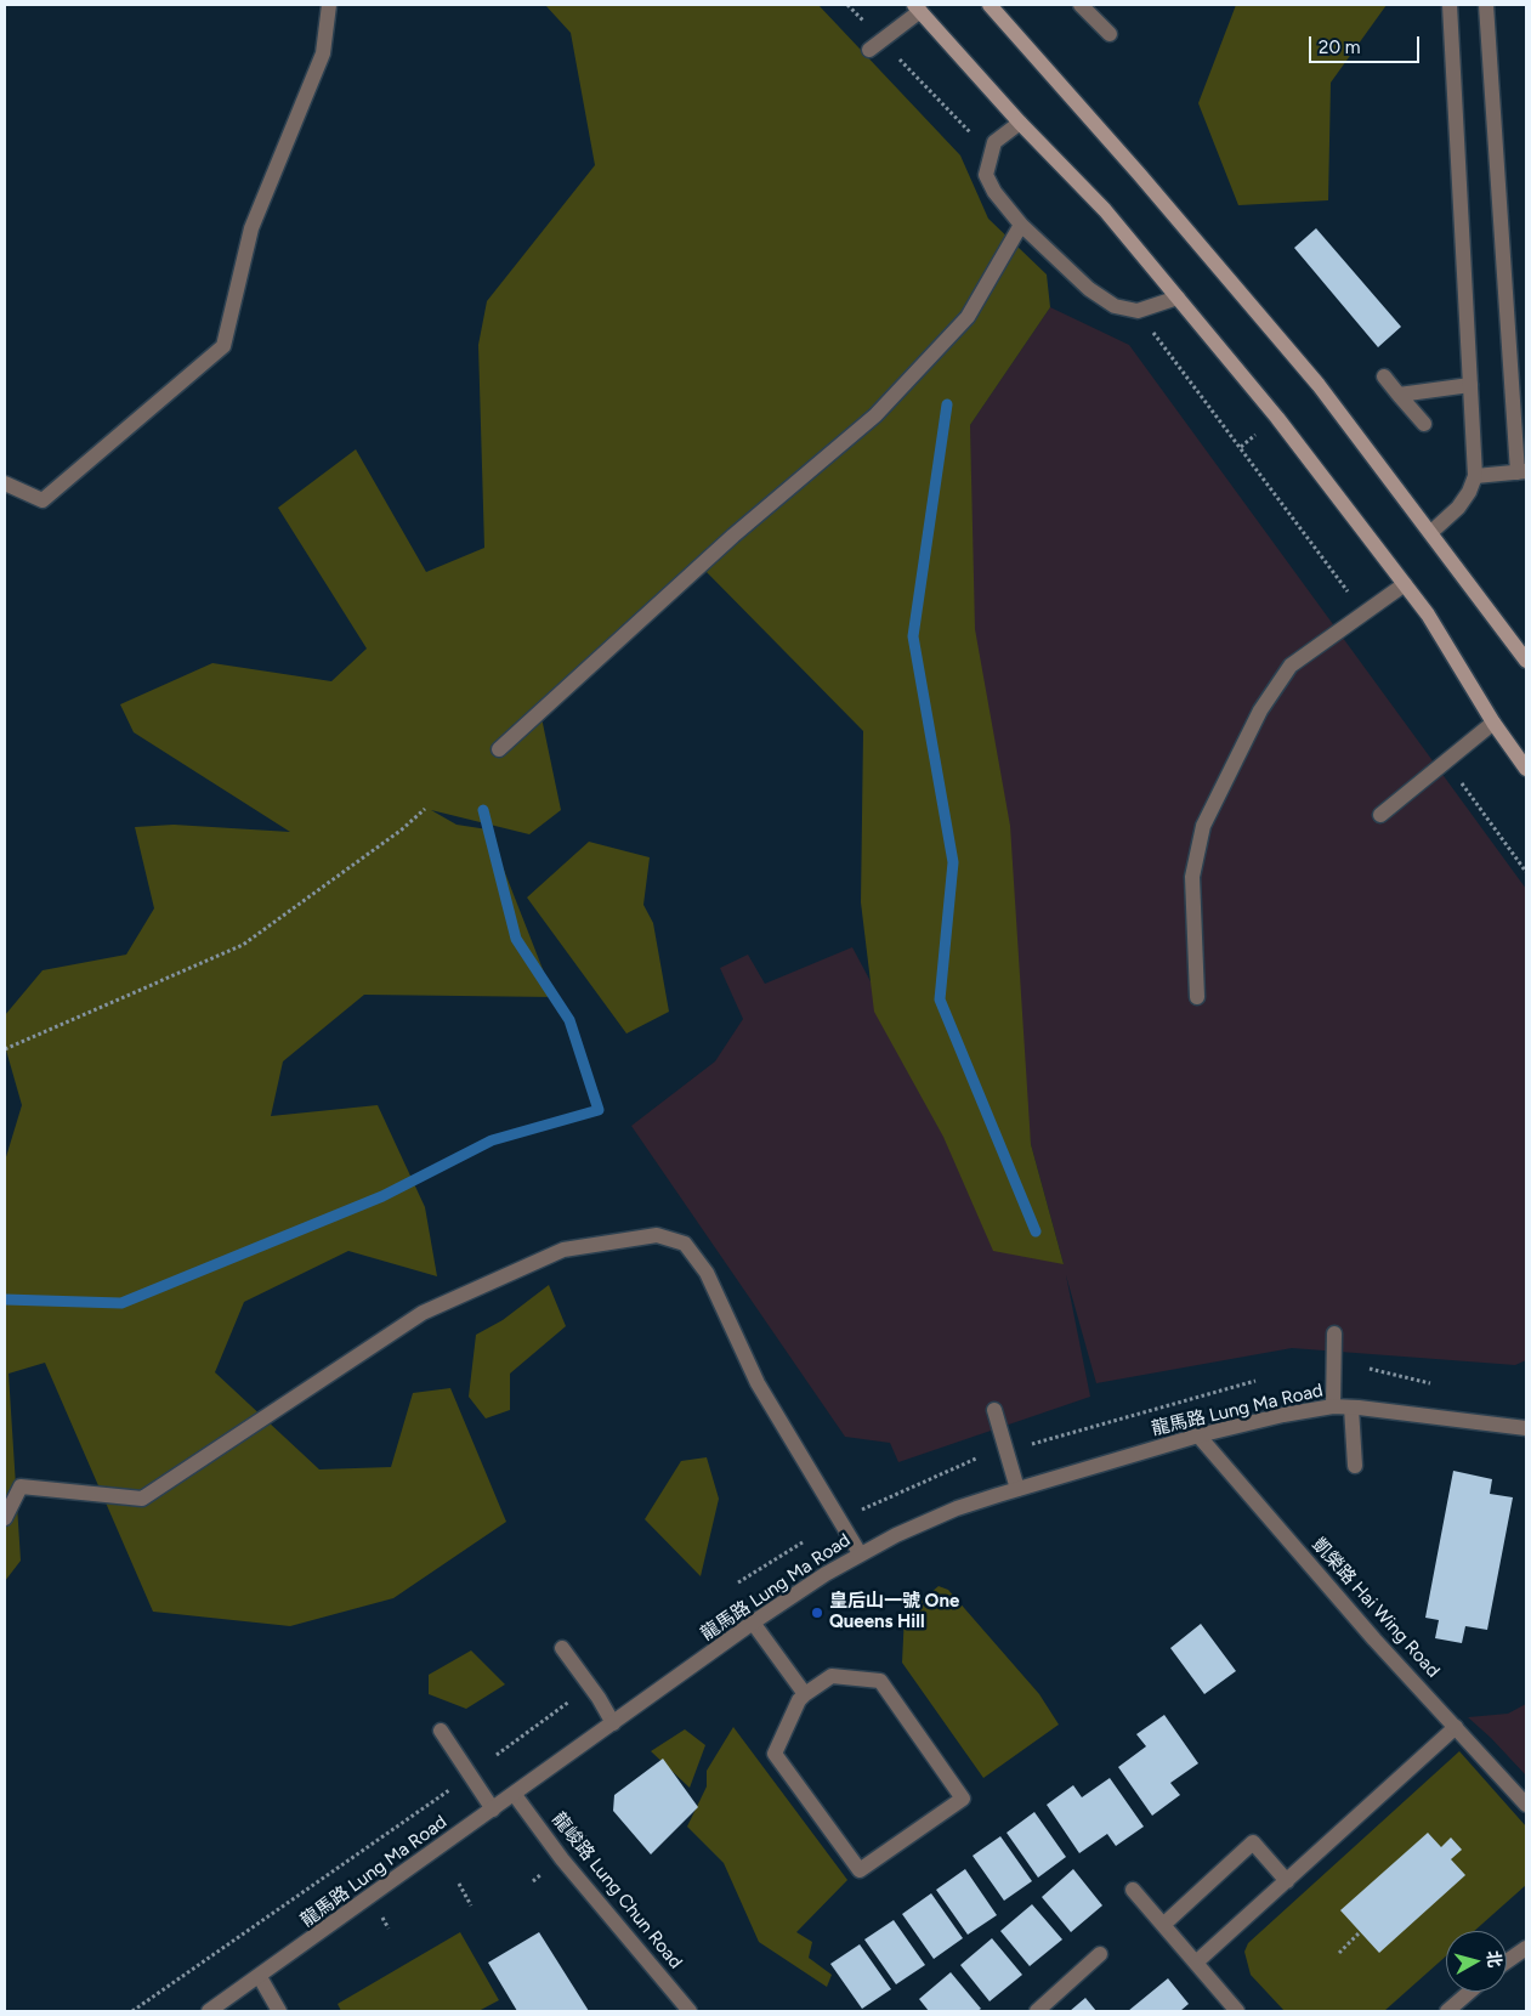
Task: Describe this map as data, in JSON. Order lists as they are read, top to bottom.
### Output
{
  "streets": {
    "street": ["龍馬路 Lung Ma Road", "凱榮路 Hai Wing Road", "龍峻路 Lung Chun Road"]
  },
  "crossings": [
    ["龍馬路 Lung Ma Road", "凱榮路 Hai Wing Road"],
    ["龍馬路 Lung Ma Road", "龍峻路 Lung Chun Road"]
  ],
  "places": ["皇后山一號 One Queens Hill"],
  "scale_bar": "20 m",
  "north": "right"
}
